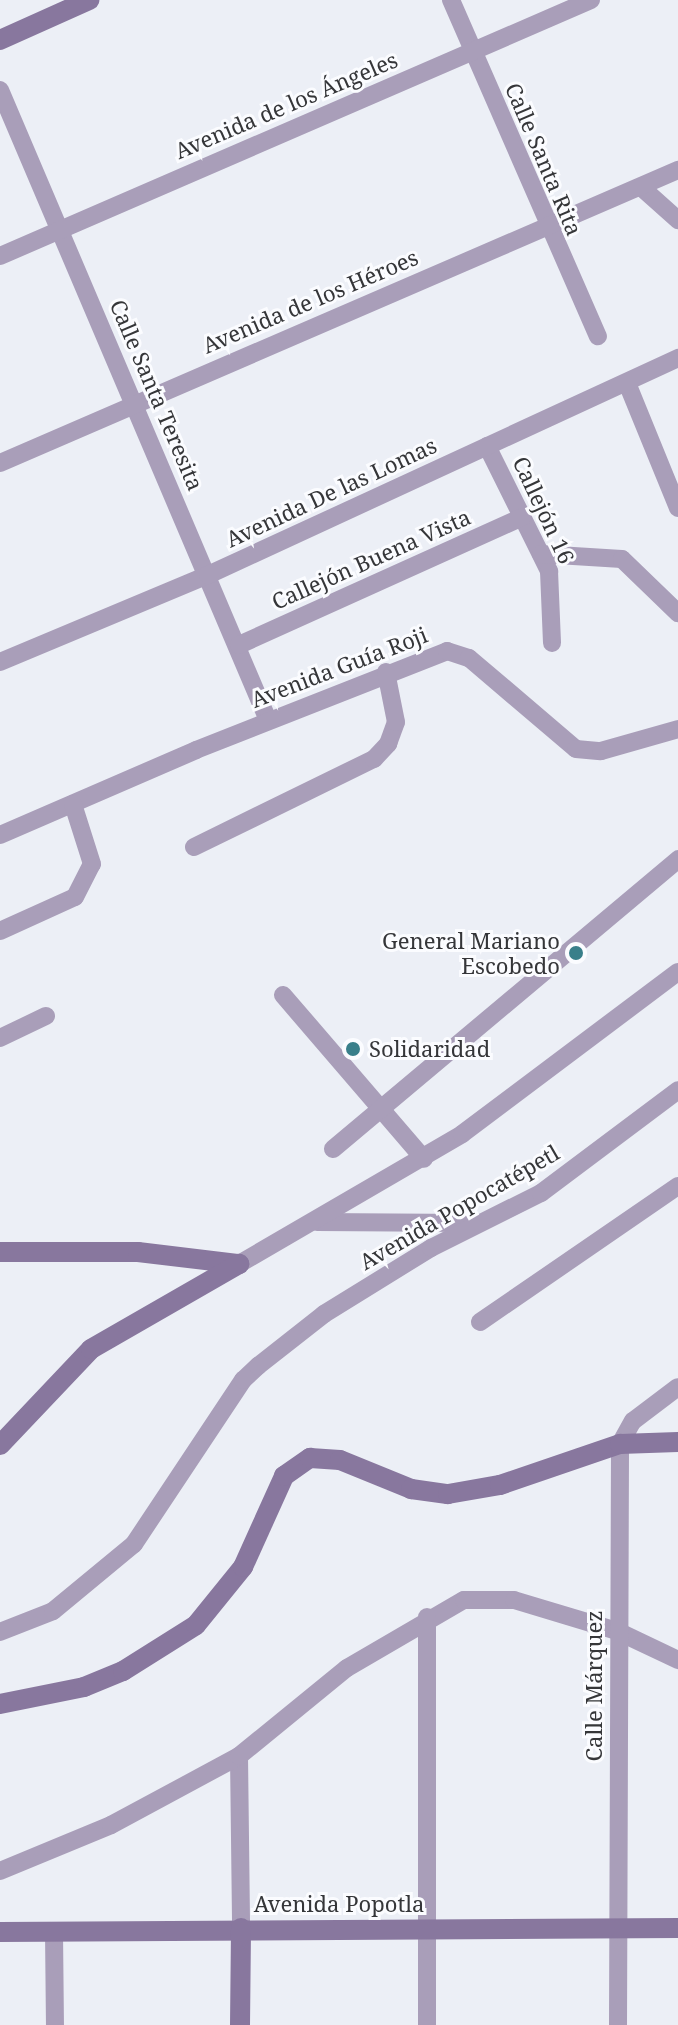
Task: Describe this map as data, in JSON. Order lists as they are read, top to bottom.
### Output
{
  "streets": {
    "street": [
      "Avenida de los Ángeles",
      "Calle Santa Rita",
      "Avenida de los Héroes",
      "Calle Santa Teresita",
      "Avenida De las Lomas",
      "Callejón 16",
      "Callejón Buena Vista",
      "Avenida Guía Roji",
      "Avenida Popocatépetl",
      "Calle Márquez",
      "Avenida Popotla"
    ]
  },
  "crossings": [
    ["Avenida de los Ángeles", "Calle Santa Rita"],
    ["Avenida de los Ángeles", "Calle Santa Teresita"],
    ["Calle Santa Rita", "Avenida de los Héroes"],
    ["Avenida de los Héroes", "Calle Santa Teresita"],
    ["Calle Santa Teresita", "Avenida De las Lomas"],
    ["Calle Santa Teresita", "Callejón Buena Vista"],
    ["Calle Santa Teresita", "Avenida Guía Roji"],
    ["Avenida De las Lomas", "Callejón 16"],
    ["Callejón 16", "Callejón Buena Vista"],
    ["Calle Márquez", "Avenida Popotla"]
  ],
  "places": ["General Mariano Escobedo", "Solidaridad"]
}
